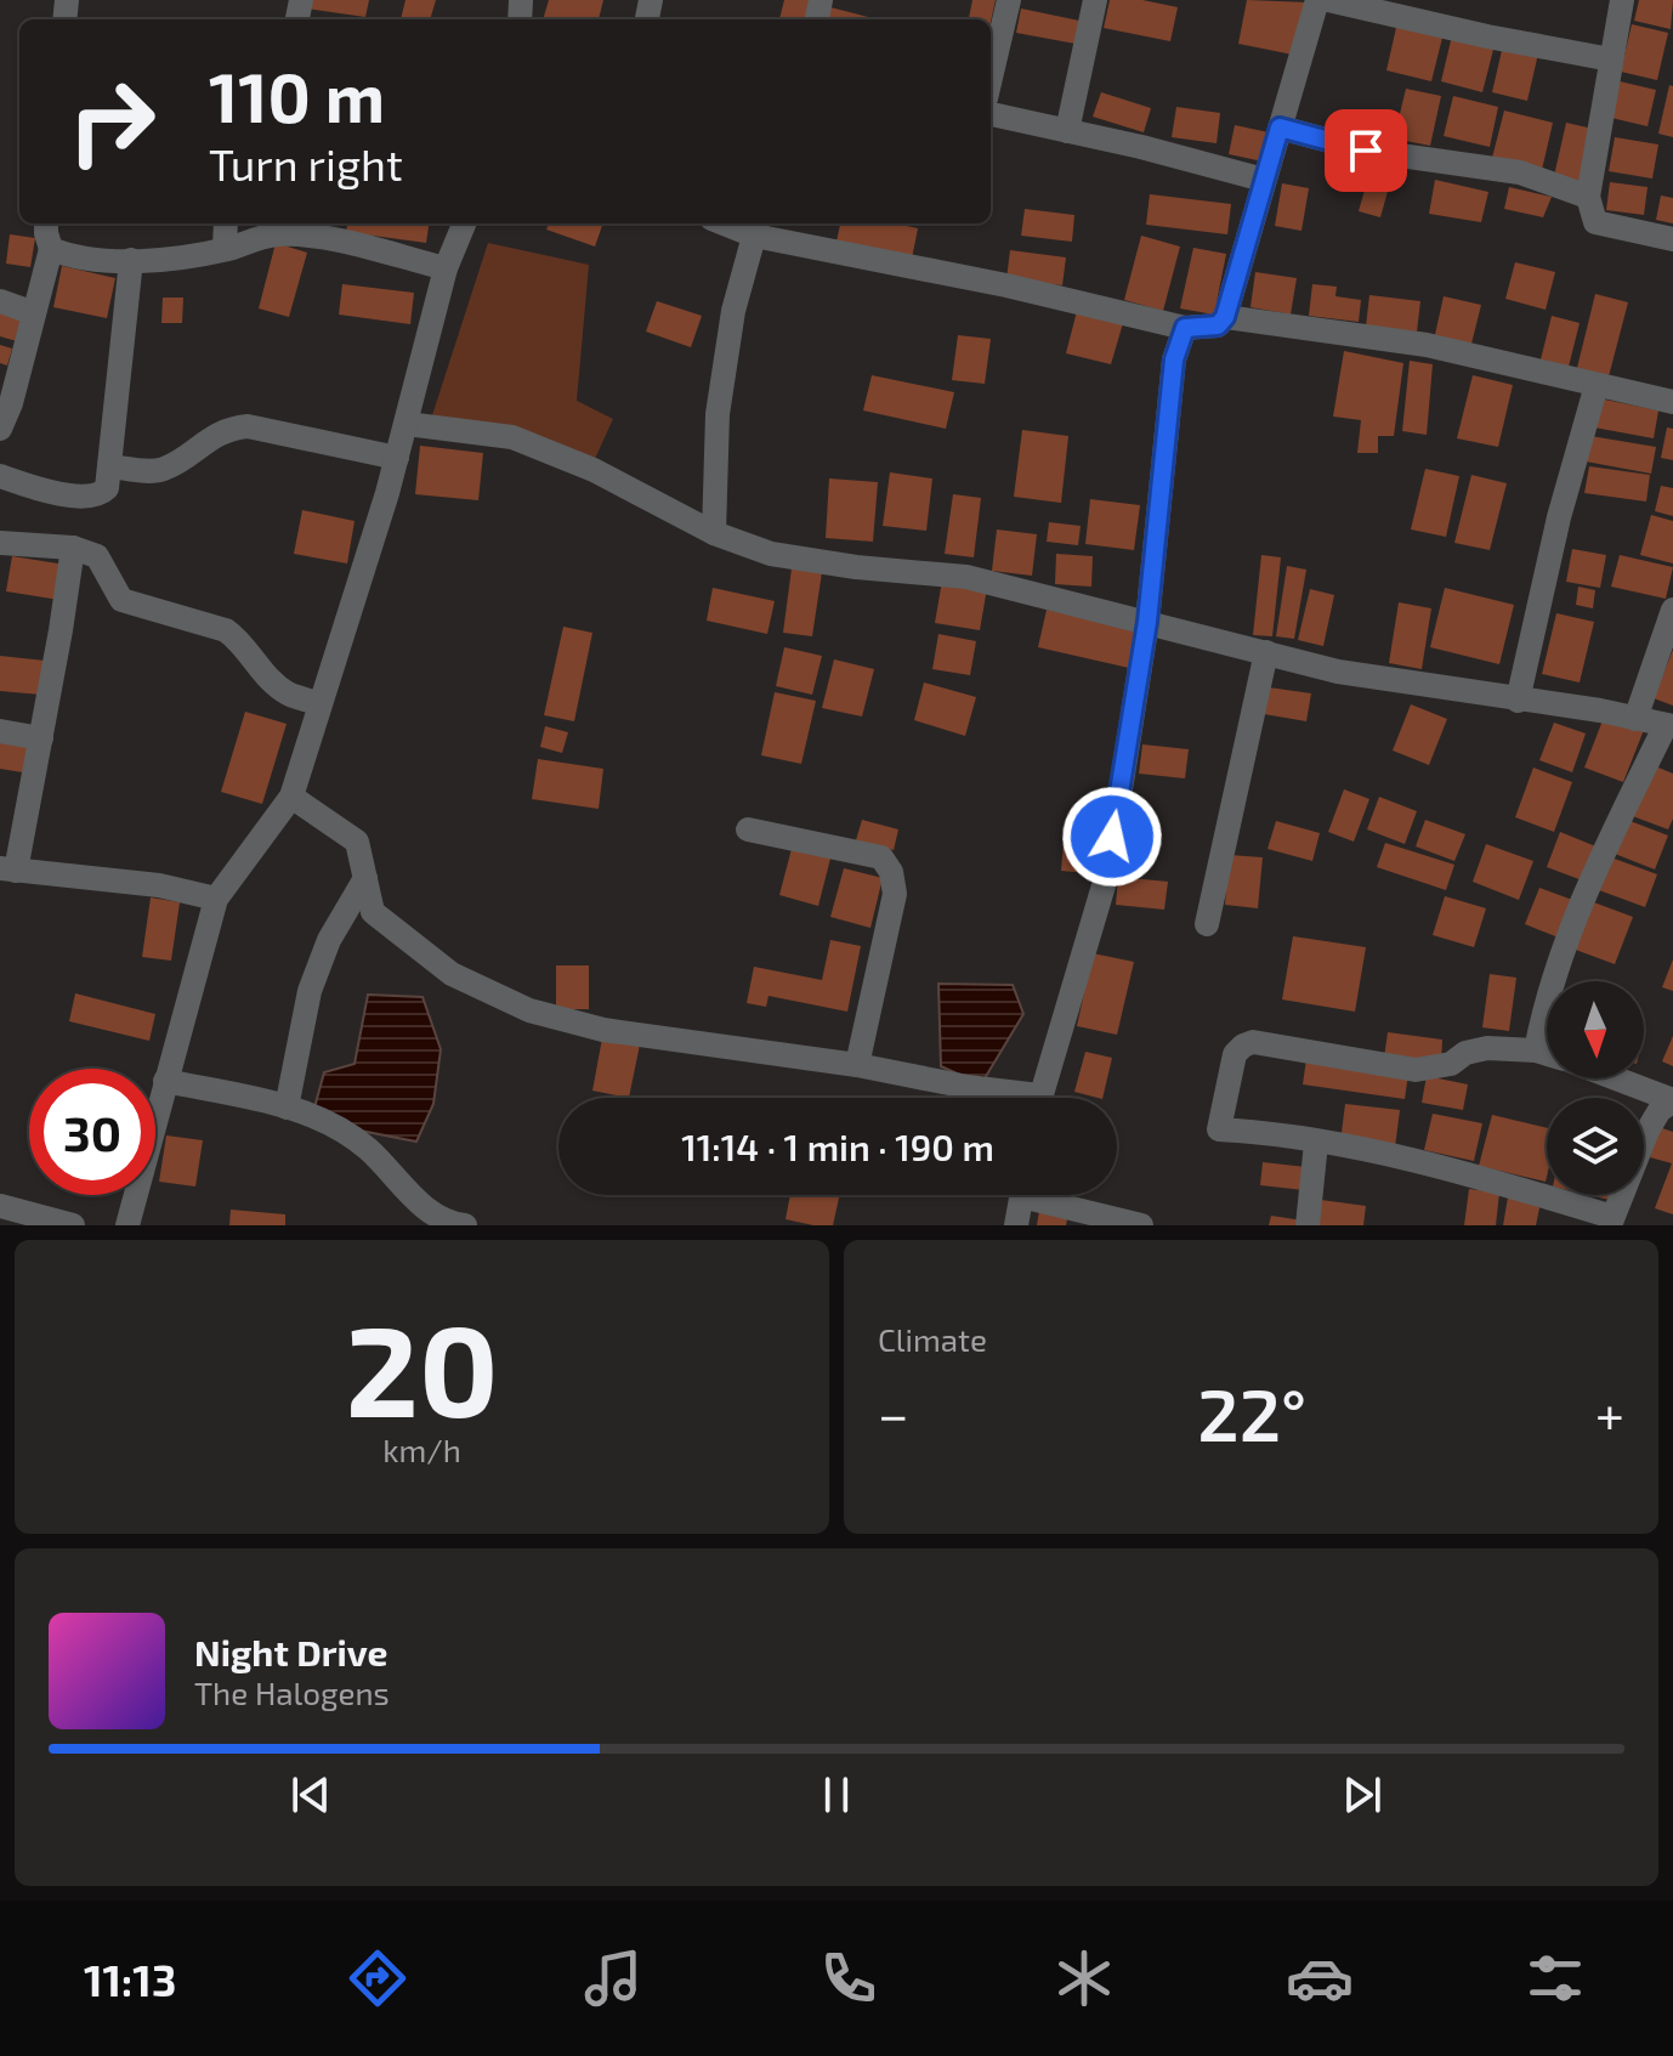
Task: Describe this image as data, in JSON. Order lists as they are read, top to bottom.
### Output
{
  "north": "bottom",
  "page": {
    "turn": ["110 m", "Turn right"],
    "limit": "30",
    "trip": "11:14 · 1 min · 190 m",
    "tile": [
      ["20", "km/h"],
      "Climate"
    ],
    "heat": ["−", "22°", "+"],
    "song": ["Night Drive", "The Halogens"],
    "tabs": "11:13"
  }
}
